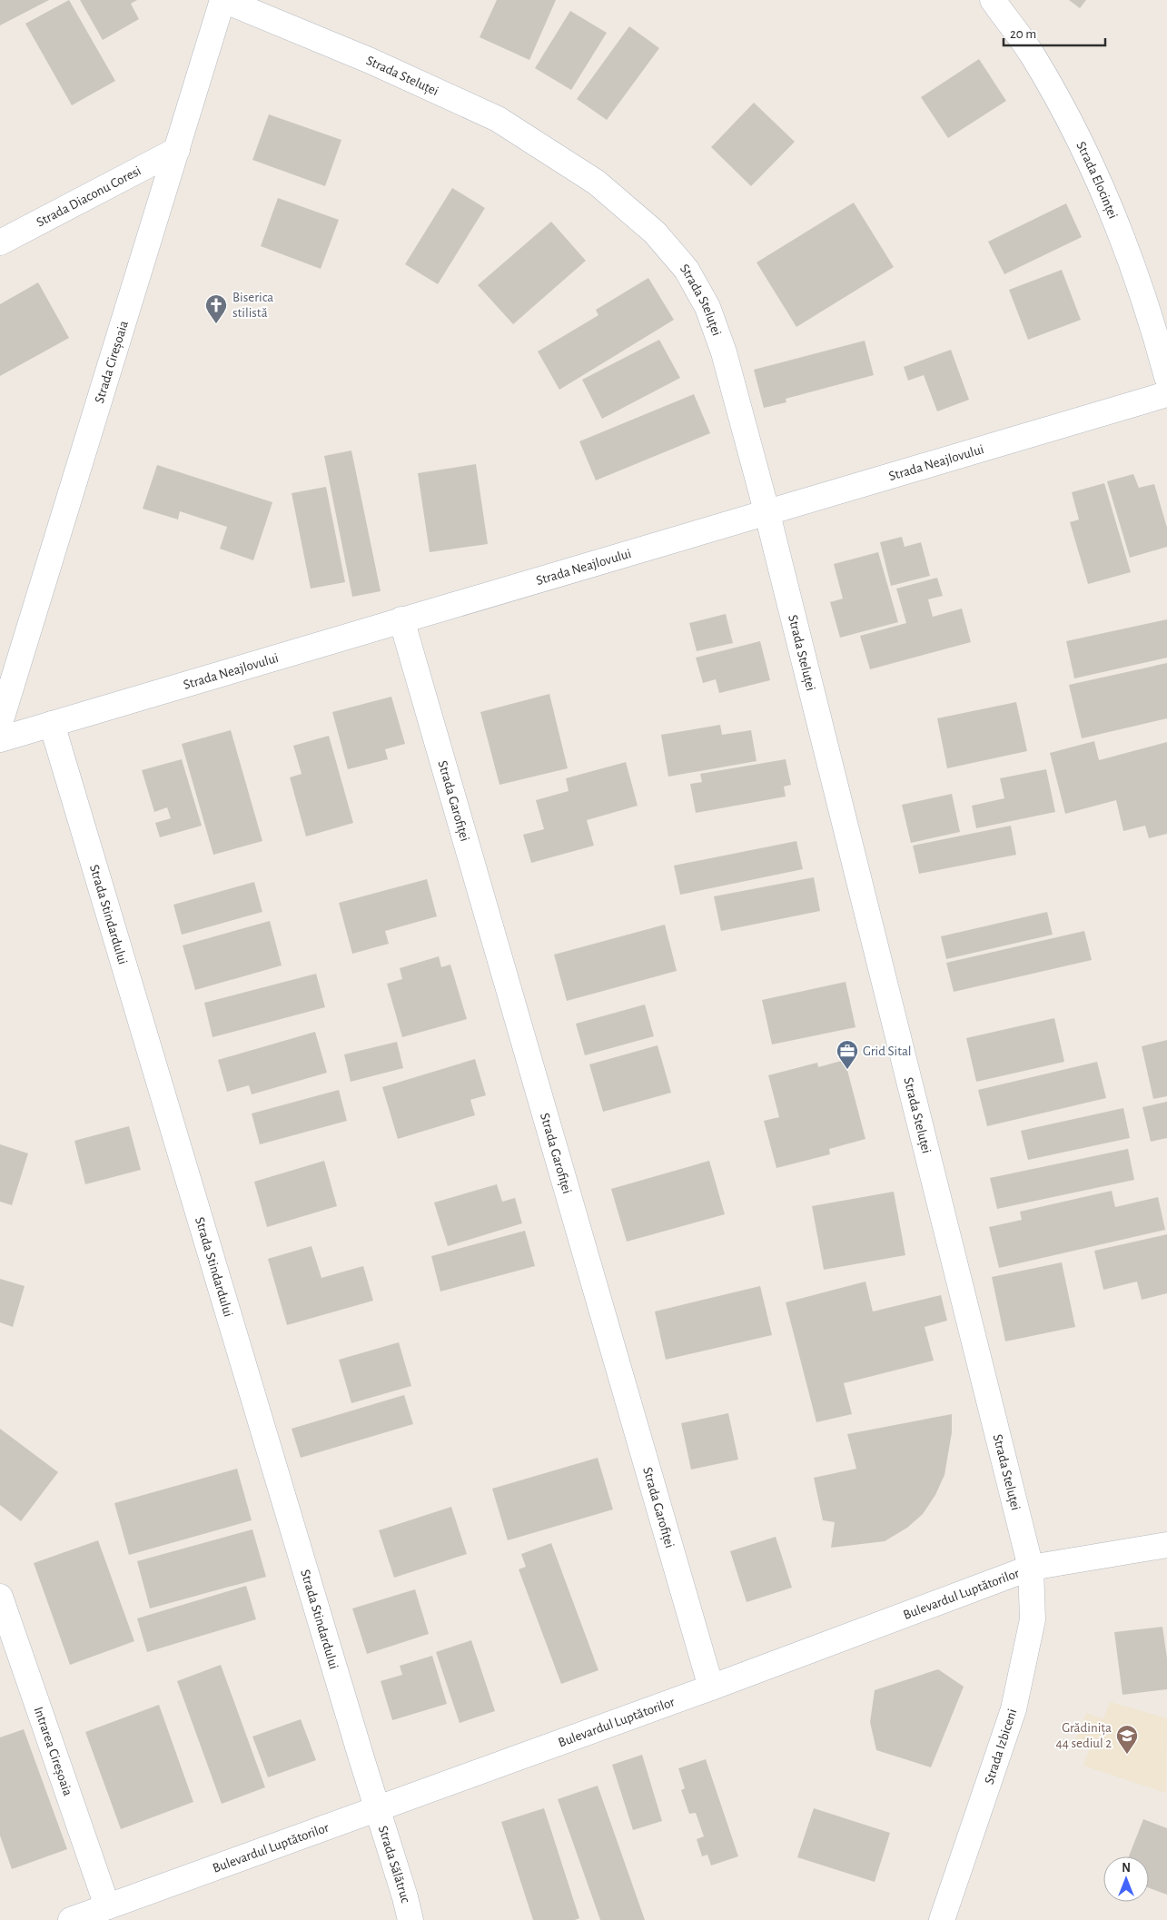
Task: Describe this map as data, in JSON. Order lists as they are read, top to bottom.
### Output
{
  "streets": {
    "street": [
      "Strada Steluței",
      "Strada Elocinței",
      "Strada Diaconu Coresi",
      "Strada Cireșoaia",
      "Strada Neajlovului",
      "Strada Garofiței",
      "Strada Stindardului",
      "Bulevardul Luptătorilor",
      "Strada Izbiceni",
      "Intrarea Cireșoaia",
      "Strada Sălătruc"
    ]
  },
  "crossings": [
    ["Strada Steluței", "Strada Cireșoaia"],
    ["Strada Steluței", "Strada Neajlovului"],
    ["Strada Steluței", "Bulevardul Luptătorilor"],
    ["Strada Steluței", "Strada Izbiceni"],
    ["Strada Diaconu Coresi", "Strada Cireșoaia"],
    ["Strada Neajlovului", "Strada Garofiței"],
    ["Strada Neajlovului", "Strada Stindardului"],
    ["Strada Garofiței", "Bulevardul Luptătorilor"],
    ["Strada Stindardului", "Bulevardul Luptătorilor"],
    ["Strada Stindardului", "Strada Sălătruc"],
    ["Bulevardul Luptătorilor", "Strada Izbiceni"],
    ["Bulevardul Luptătorilor", "Intrarea Cireșoaia"],
    ["Bulevardul Luptătorilor", "Strada Sălătruc"]
  ],
  "places": {
    "church": ["Biserica stilistă"],
    "office": ["Grid Sital"],
    "school or university": ["Grădinița 44 sediul 2"]
  },
  "scale_bar": "20 m",
  "north": "top"
}
